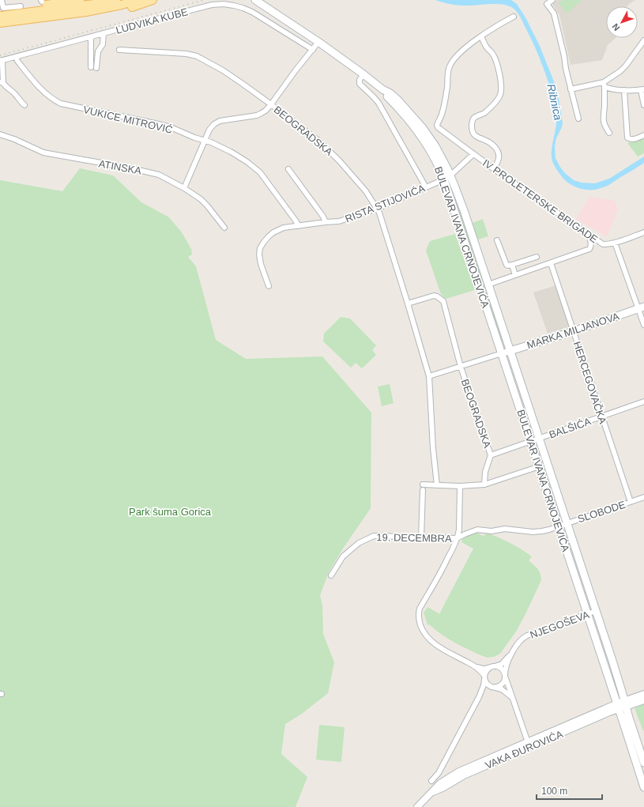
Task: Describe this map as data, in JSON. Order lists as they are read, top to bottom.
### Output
{
  "streets": {
    "main road": ["BULEVAR IVANA CRNOJEVIĆA", "MARKA MILJANOVA"],
    "street": [
      "LUDVIKA KUBE",
      "VUKICE MITROVIĆ",
      "BEOGRADSKA",
      "ATINSKA",
      "IV PROLETERSKE BRIGADE",
      "RISTA STIJOVIĆA",
      "HERCEGOVAČKA",
      "BALŠIĆA",
      "SLOBODE",
      "19. DECEMBRA",
      "NJEGOŠEVA",
      "VAKA ĐUROVIĆA"
    ]
  },
  "crossings": [
    ["LUDVIKA KUBE", "VUKICE MITROVIĆ"],
    ["VUKICE MITROVIĆ", "RISTA STIJOVIĆA"],
    ["BEOGRADSKA", "RISTA STIJOVIĆA"],
    ["BEOGRADSKA", "BULEVAR IVANA CRNOJEVIĆA"],
    ["BEOGRADSKA", "MARKA MILJANOVA"],
    ["BEOGRADSKA", "BALŠIĆA"],
    ["IV PROLETERSKE BRIGADE", "RISTA STIJOVIĆA"],
    ["IV PROLETERSKE BRIGADE", "BULEVAR IVANA CRNOJEVIĆA"],
    ["RISTA STIJOVIĆA", "BULEVAR IVANA CRNOJEVIĆA"],
    ["BULEVAR IVANA CRNOJEVIĆA", "MARKA MILJANOVA"],
    ["BULEVAR IVANA CRNOJEVIĆA", "BALŠIĆA"],
    ["BULEVAR IVANA CRNOJEVIĆA", "SLOBODE"],
    ["BULEVAR IVANA CRNOJEVIĆA", "19. DECEMBRA"],
    ["BULEVAR IVANA CRNOJEVIĆA", "NJEGOŠEVA"],
    ["BULEVAR IVANA CRNOJEVIĆA", "VAKA ĐUROVIĆA"],
    ["MARKA MILJANOVA", "HERCEGOVAČKA"],
    ["HERCEGOVAČKA", "BALŠIĆA"],
    ["HERCEGOVAČKA", "SLOBODE"],
    ["SLOBODE", "19. DECEMBRA"],
    ["19. DECEMBRA", "VAKA ĐUROVIĆA"]
  ],
  "water": ["Ribnica"],
  "parks": ["Park šuma Gorica"],
  "scale_bar": "100 m",
  "north": "bottom left"
}
